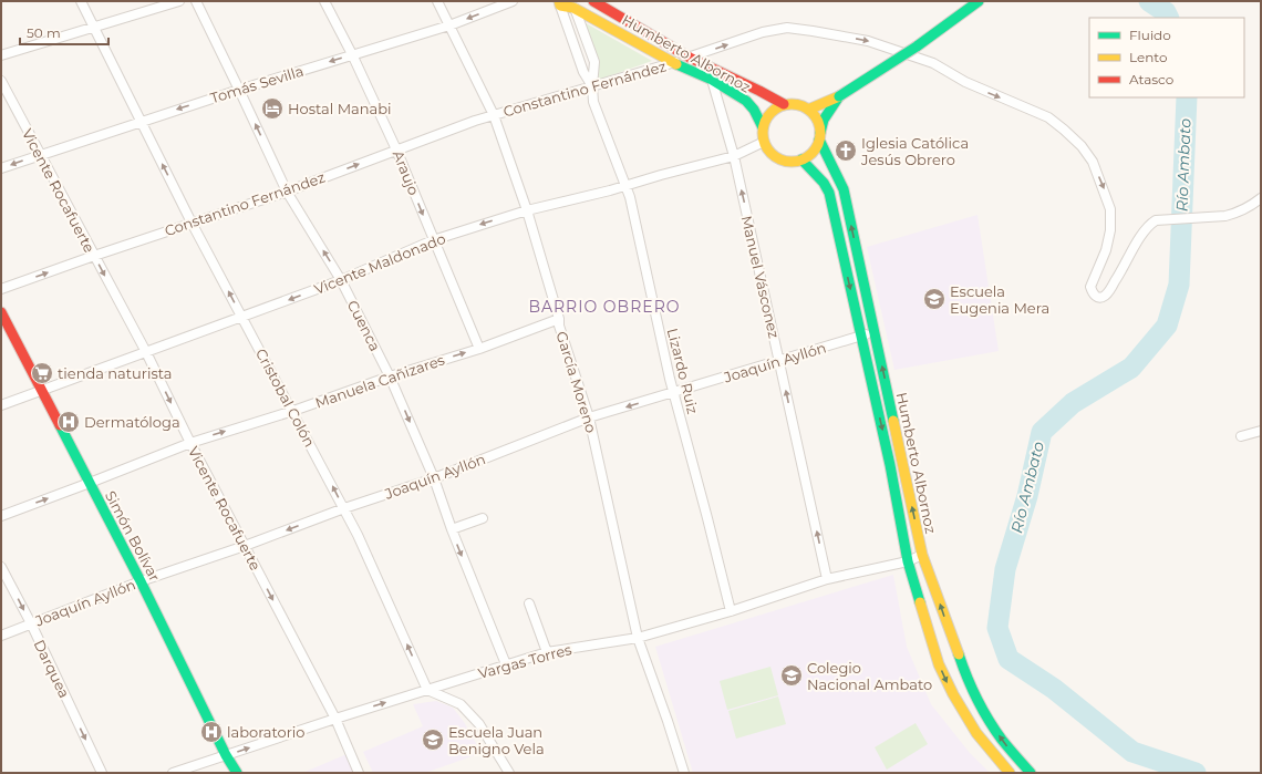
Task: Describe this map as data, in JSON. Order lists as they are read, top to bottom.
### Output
{
  "streets": {
    "main road": ["Humberto Albornoz", "Simón Bolívar"],
    "street": [
      "Tomás Sevilla",
      "Constantino Fernández",
      "Araujo",
      "Vicente Rocafuerte",
      "Vicente Maldonado",
      "Manuel Vásconez",
      "Cuenca",
      "Joaquín Ayllón",
      "Lizardo Ruiz",
      "Manuela Cañizares",
      "García Moreno",
      "Cristobal Colón",
      "Vargas Torres",
      "Darquea"
    ]
  },
  "crossings": [
    ["Humberto Albornoz", "Constantino Fernández"],
    ["Humberto Albornoz", "Vicente Maldonado"],
    ["Humberto Albornoz", "Manuel Vásconez"],
    ["Humberto Albornoz", "Joaquín Ayllón"],
    ["Humberto Albornoz", "Lizardo Ruiz"],
    ["Humberto Albornoz", "Vargas Torres"],
    ["Tomás Sevilla", "Araujo"],
    ["Tomás Sevilla", "Vicente Rocafuerte"],
    ["Tomás Sevilla", "Cuenca"],
    ["Tomás Sevilla", "García Moreno"],
    ["Tomás Sevilla", "Cristobal Colón"],
    ["Constantino Fernández", "Araujo"],
    ["Constantino Fernández", "Vicente Rocafuerte"],
    ["Constantino Fernández", "Cuenca"],
    ["Constantino Fernández", "Lizardo Ruiz"],
    ["Constantino Fernández", "García Moreno"],
    ["Constantino Fernández", "Cristobal Colón"],
    ["Araujo", "Vicente Maldonado"],
    ["Araujo", "Manuela Cañizares"],
    ["Vicente Rocafuerte", "Vicente Maldonado"],
    ["Vicente Rocafuerte", "Joaquín Ayllón"],
    ["Vicente Rocafuerte", "Manuela Cañizares"],
    ["Vicente Rocafuerte", "Vargas Torres"],
    ["Vicente Maldonado", "Manuel Vásconez"],
    ["Vicente Maldonado", "Cuenca"],
    ["Vicente Maldonado", "Lizardo Ruiz"],
    ["Vicente Maldonado", "García Moreno"],
    ["Vicente Maldonado", "Cristobal Colón"],
    ["Vicente Maldonado", "Simón Bolívar"],
    ["Manuel Vásconez", "Joaquín Ayllón"],
    ["Manuel Vásconez", "Vargas Torres"],
    ["Cuenca", "Joaquín Ayllón"],
    ["Cuenca", "Manuela Cañizares"],
    ["Cuenca", "Vargas Torres"],
    ["Joaquín Ayllón", "Lizardo Ruiz"],
    ["Joaquín Ayllón", "García Moreno"],
    ["Joaquín Ayllón", "Cristobal Colón"],
    ["Joaquín Ayllón", "Simón Bolívar"],
    ["Joaquín Ayllón", "Darquea"],
    ["Lizardo Ruiz", "Vargas Torres"],
    ["Manuela Cañizares", "García Moreno"],
    ["Manuela Cañizares", "Cristobal Colón"],
    ["Manuela Cañizares", "Simón Bolívar"],
    ["García Moreno", "Vargas Torres"],
    ["Cristobal Colón", "Vargas Torres"],
    ["Simón Bolívar", "Vargas Torres"]
  ],
  "one_way": [
    "Tomás Sevilla",
    "Vicente Rocafuerte",
    "Manuel Vásconez",
    "Manuela Cañizares",
    "Cristobal Colón",
    "Darquea"
  ],
  "districts": ["BARRIO OBRERO"],
  "water": ["Río Ambato"],
  "places": {
    "hotel": ["Hostal Manabi"],
    "church": ["Iglesia Católica Jesús Obrero"],
    "school or university": ["Escuela Eugenia Mera", "Colegio Nacional Ambato", "Escuela Juan Benigno Vela"],
    "supermarket": ["tienda naturista"],
    "hospital": ["Dermatóloga", "laboratorio"]
  },
  "legend": ["Fluido", "Lento", "Atasco"],
  "scale_bar": "50 m"
}
